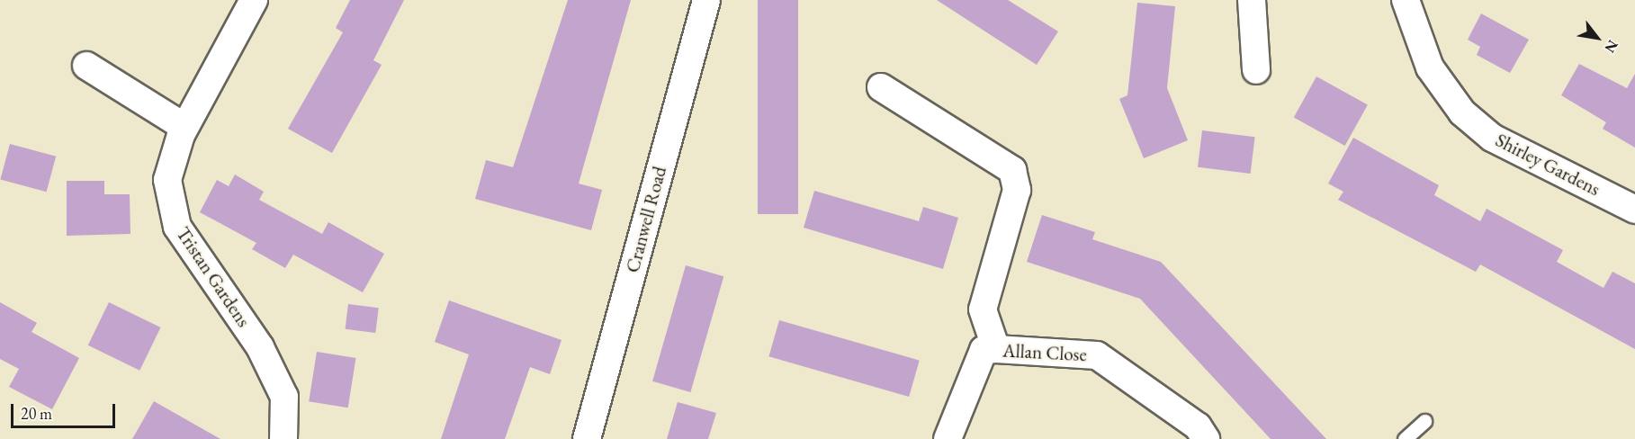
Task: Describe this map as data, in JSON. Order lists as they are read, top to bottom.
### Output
{
  "streets": {
    "street": [
      "Shirley Gardens",
      "Cranwell Road",
      "Tristan Gardens",
      "Allan Close"
    ]
  },
  "scale_bar": "20 m",
  "north": "bottom right"
}
